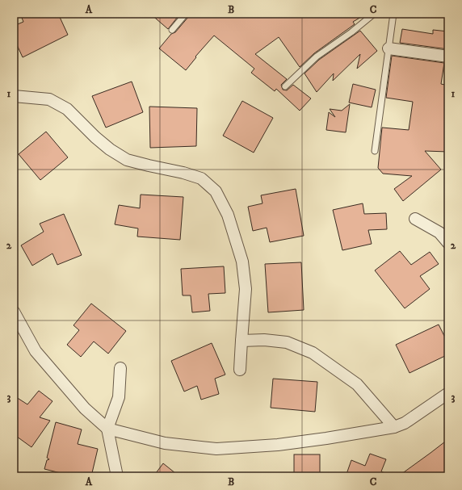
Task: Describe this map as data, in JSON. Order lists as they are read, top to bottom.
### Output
{
  "grid": {
    "columns": ["A", "B", "C"],
    "rows": ["1", "2", "3"]
  }
}
